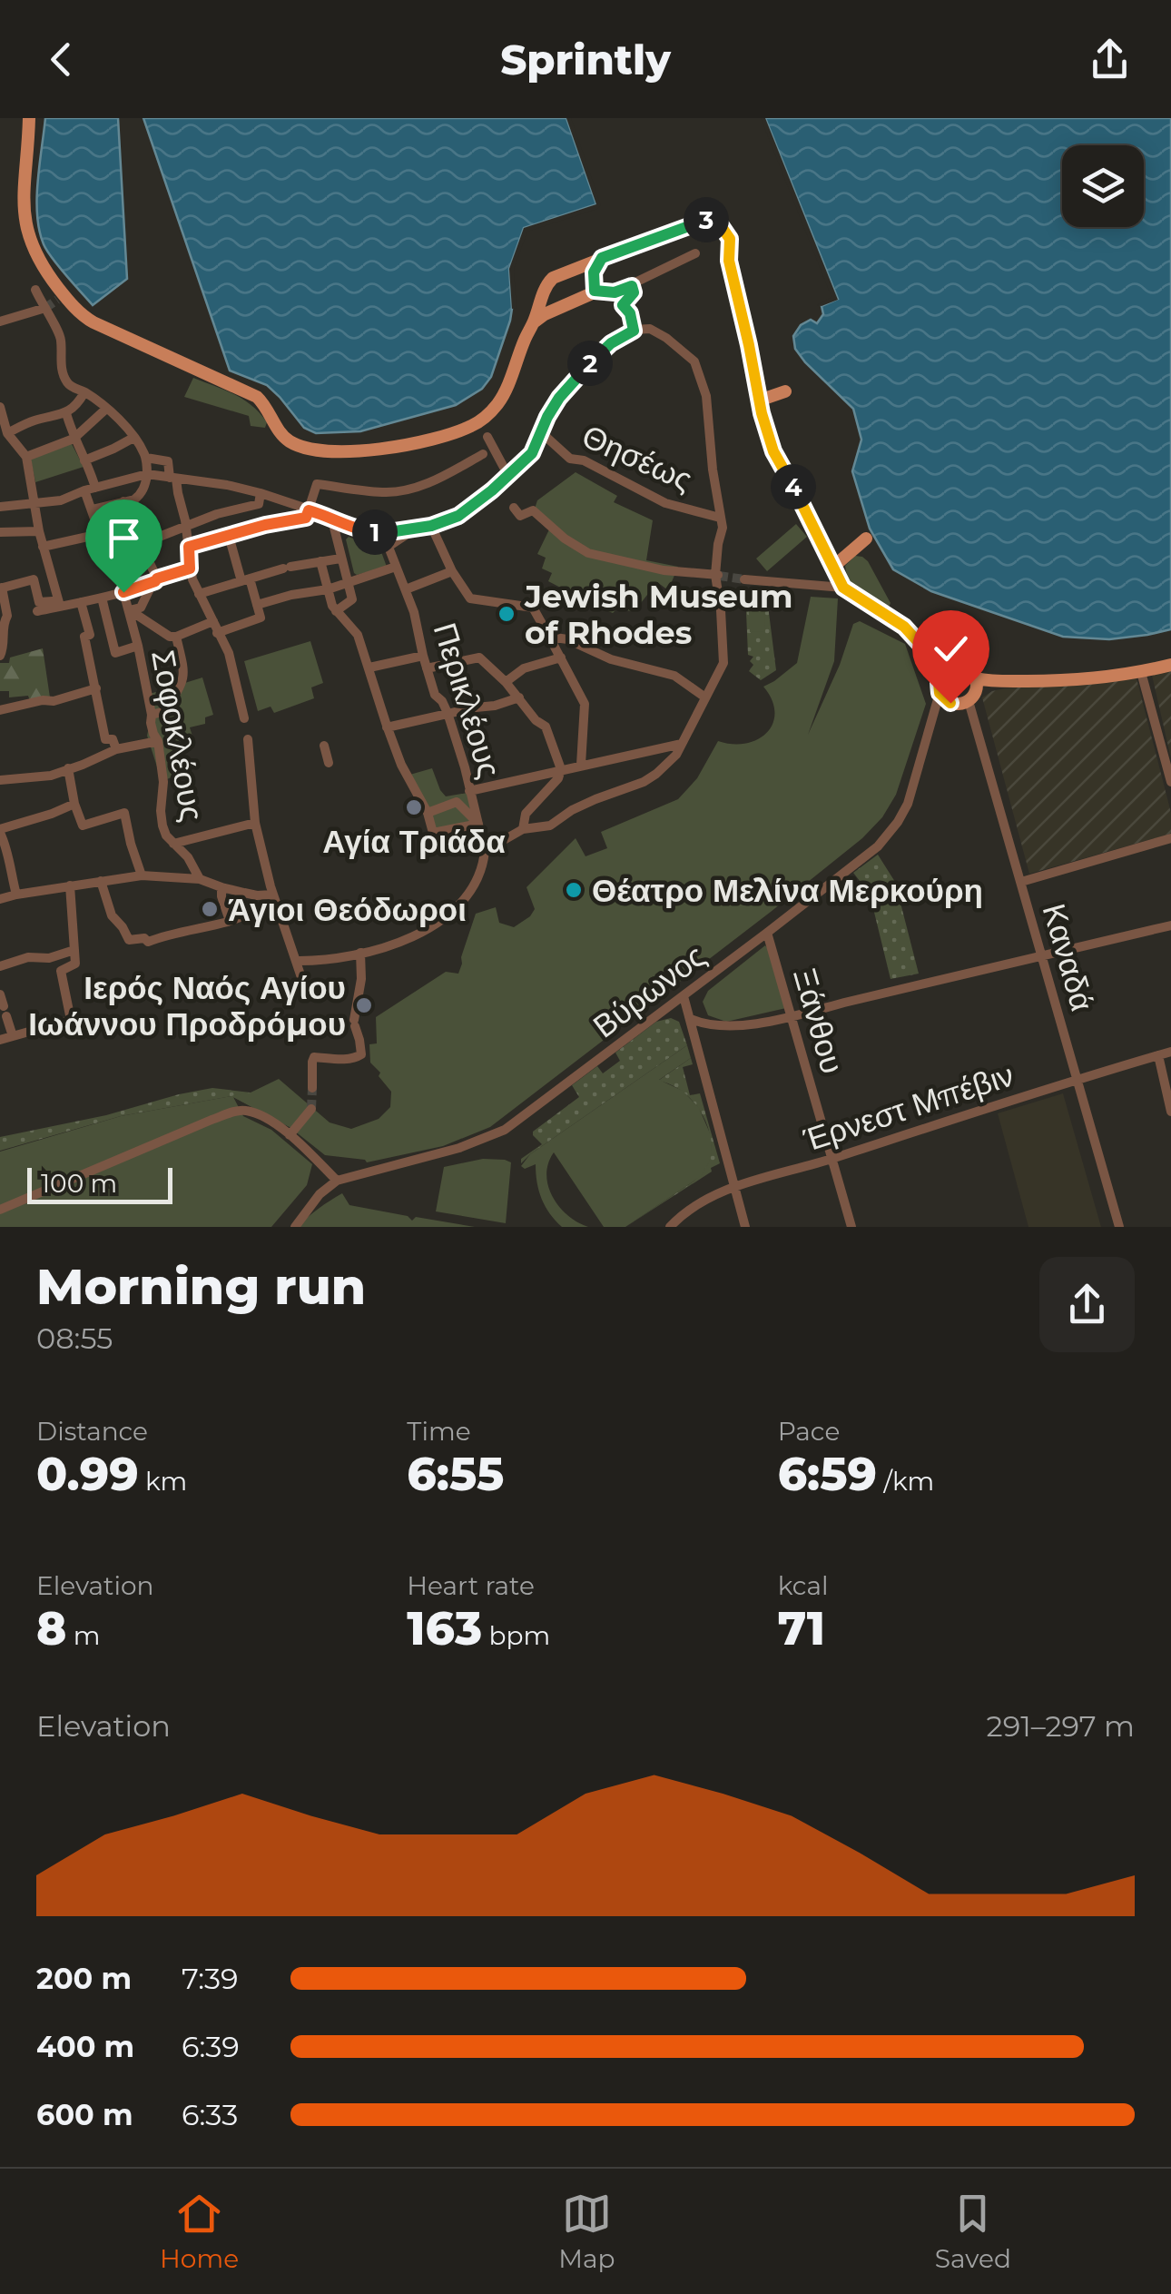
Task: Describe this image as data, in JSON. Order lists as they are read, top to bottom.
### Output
{
  "streets": {
    "street": [
      "Θησέως",
      "Περικλέους",
      "Σοφοκλέους",
      "Καναδά",
      "Βύρωνος",
      "Ξάνθου",
      "Έρνεστ Μπέβιν"
    ]
  },
  "crossings": [
    ["Καναδά", "Βύρωνος"],
    ["Καναδά", "Έρνεστ Μπέβιν"],
    ["Βύρωνος", "Ξάνθου"],
    ["Ξάνθου", "Έρνεστ Μπέβιν"]
  ],
  "places": [
    "Jewish Museum of Rhodes",
    "Αγία Τριάδα",
    "Θέατρο Μελίνα Μερκούρη",
    "Άγιοι Θεόδωροι",
    "Ιερός Ναός Αγίου Ιωάννου Προδρόμου"
  ],
  "scale_bar": "100 m",
  "page": {
    "header": "Sprintly",
    "pins": [
      "3",
      "2",
      "4",
      "1"
    ],
    "scale": "100 m",
    "heading": ["Morning run", "08:55"],
    "stats": [
      ["Distance", "0.99 km"],
      ["Time", "6:55"],
      ["Pace", "6:59 /km"],
      ["Elevation", "8 m"],
      ["Heart rate", "163 bpm"],
      ["kcal", "71"]
    ],
    "chart": ["Elevation", "291–297 m"],
    "list": [
      {
        "name": "200 m",
        "note": "7:39"
      },
      {
        "name": "400 m",
        "note": "6:39"
      },
      {
        "name": "600 m",
        "note": "6:33"
      }
    ],
    "tabs": ["Home", "Map", "Saved"]
  }
}
